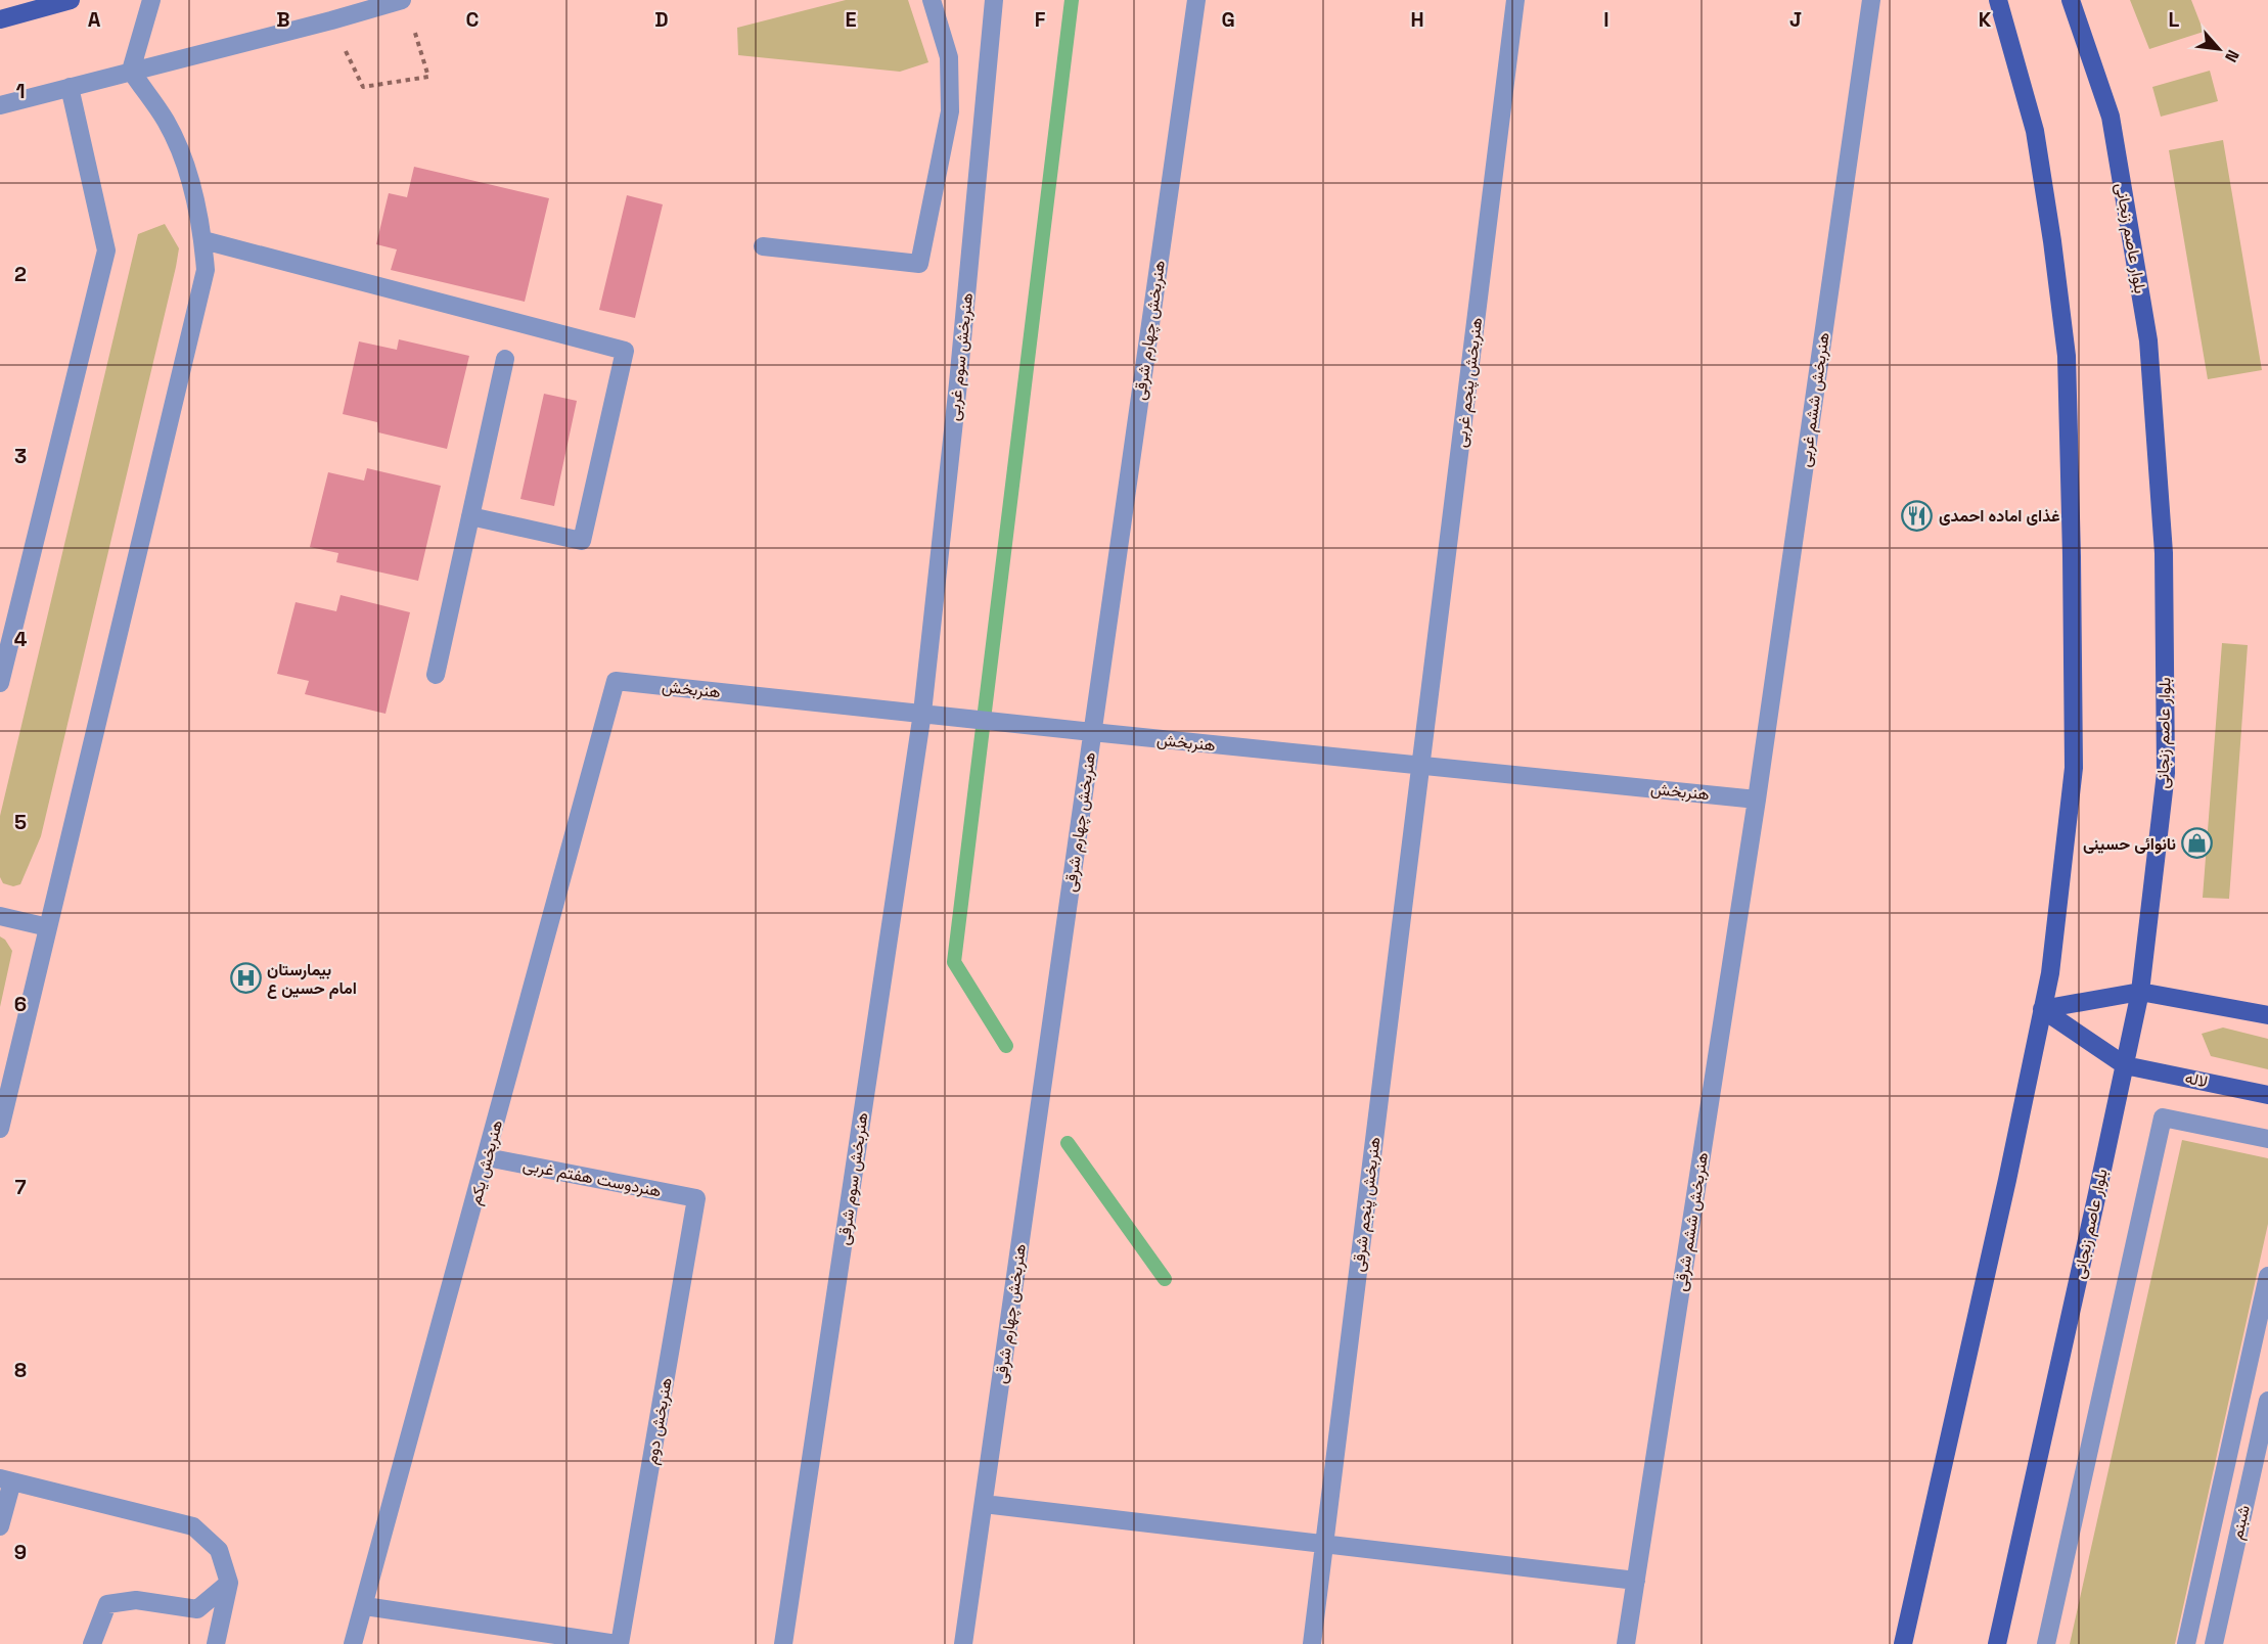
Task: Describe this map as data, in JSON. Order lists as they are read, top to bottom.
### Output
{
  "streets": {
    "main road": ["بلوار عاصم زنجانی", "لاله"],
    "street": [
      "هنربخش چهارم شرقی",
      "هنربخش سوم غربی",
      "هنربخش پنجم غربی",
      "هنربخش ششم غربی",
      "هنربخش",
      "هنربخش یکم",
      "هنردوست هفتم غربی",
      "هنربخش سوم شرقی",
      "هنربخش پنجم شرقی",
      "هنربخش ششم شرقی",
      "هنربخش دوم",
      "شبنم"
    ]
  },
  "crossings": [
    ["بلوار عاصم زنجانی", "لاله"],
    ["هنربخش چهارم شرقی", "هنربخش"],
    ["هنربخش سوم غربی", "هنربخش"],
    ["هنربخش سوم غربی", "هنربخش سوم شرقی"],
    ["هنربخش پنجم غربی", "هنربخش"],
    ["هنربخش پنجم غربی", "هنربخش پنجم شرقی"],
    ["هنربخش ششم غربی", "هنربخش"],
    ["هنربخش ششم غربی", "هنربخش ششم شرقی"],
    ["هنربخش", "هنربخش یکم"],
    ["هنربخش", "هنربخش سوم شرقی"],
    ["هنربخش", "هنربخش پنجم شرقی"],
    ["هنربخش", "هنربخش ششم شرقی"],
    ["هنربخش یکم", "هنردوست هفتم غربی"],
    ["هنردوست هفتم غربی", "هنربخش دوم"]
  ],
  "places": {
    "restaurant": ["غذای اماده احمدی"],
    "shop": ["نانوائی حسینی"],
    "hospital": ["بیمارستان امام حسین ع"]
  },
  "north": "bottom right",
  "grid": {
    "columns": [
      "A",
      "B",
      "C",
      "D",
      "E",
      "F",
      "G",
      "H",
      "I",
      "J",
      "K",
      "L"
    ],
    "rows": [
      "1",
      "2",
      "3",
      "4",
      "5",
      "6",
      "7",
      "8",
      "9"
    ]
  }
}
